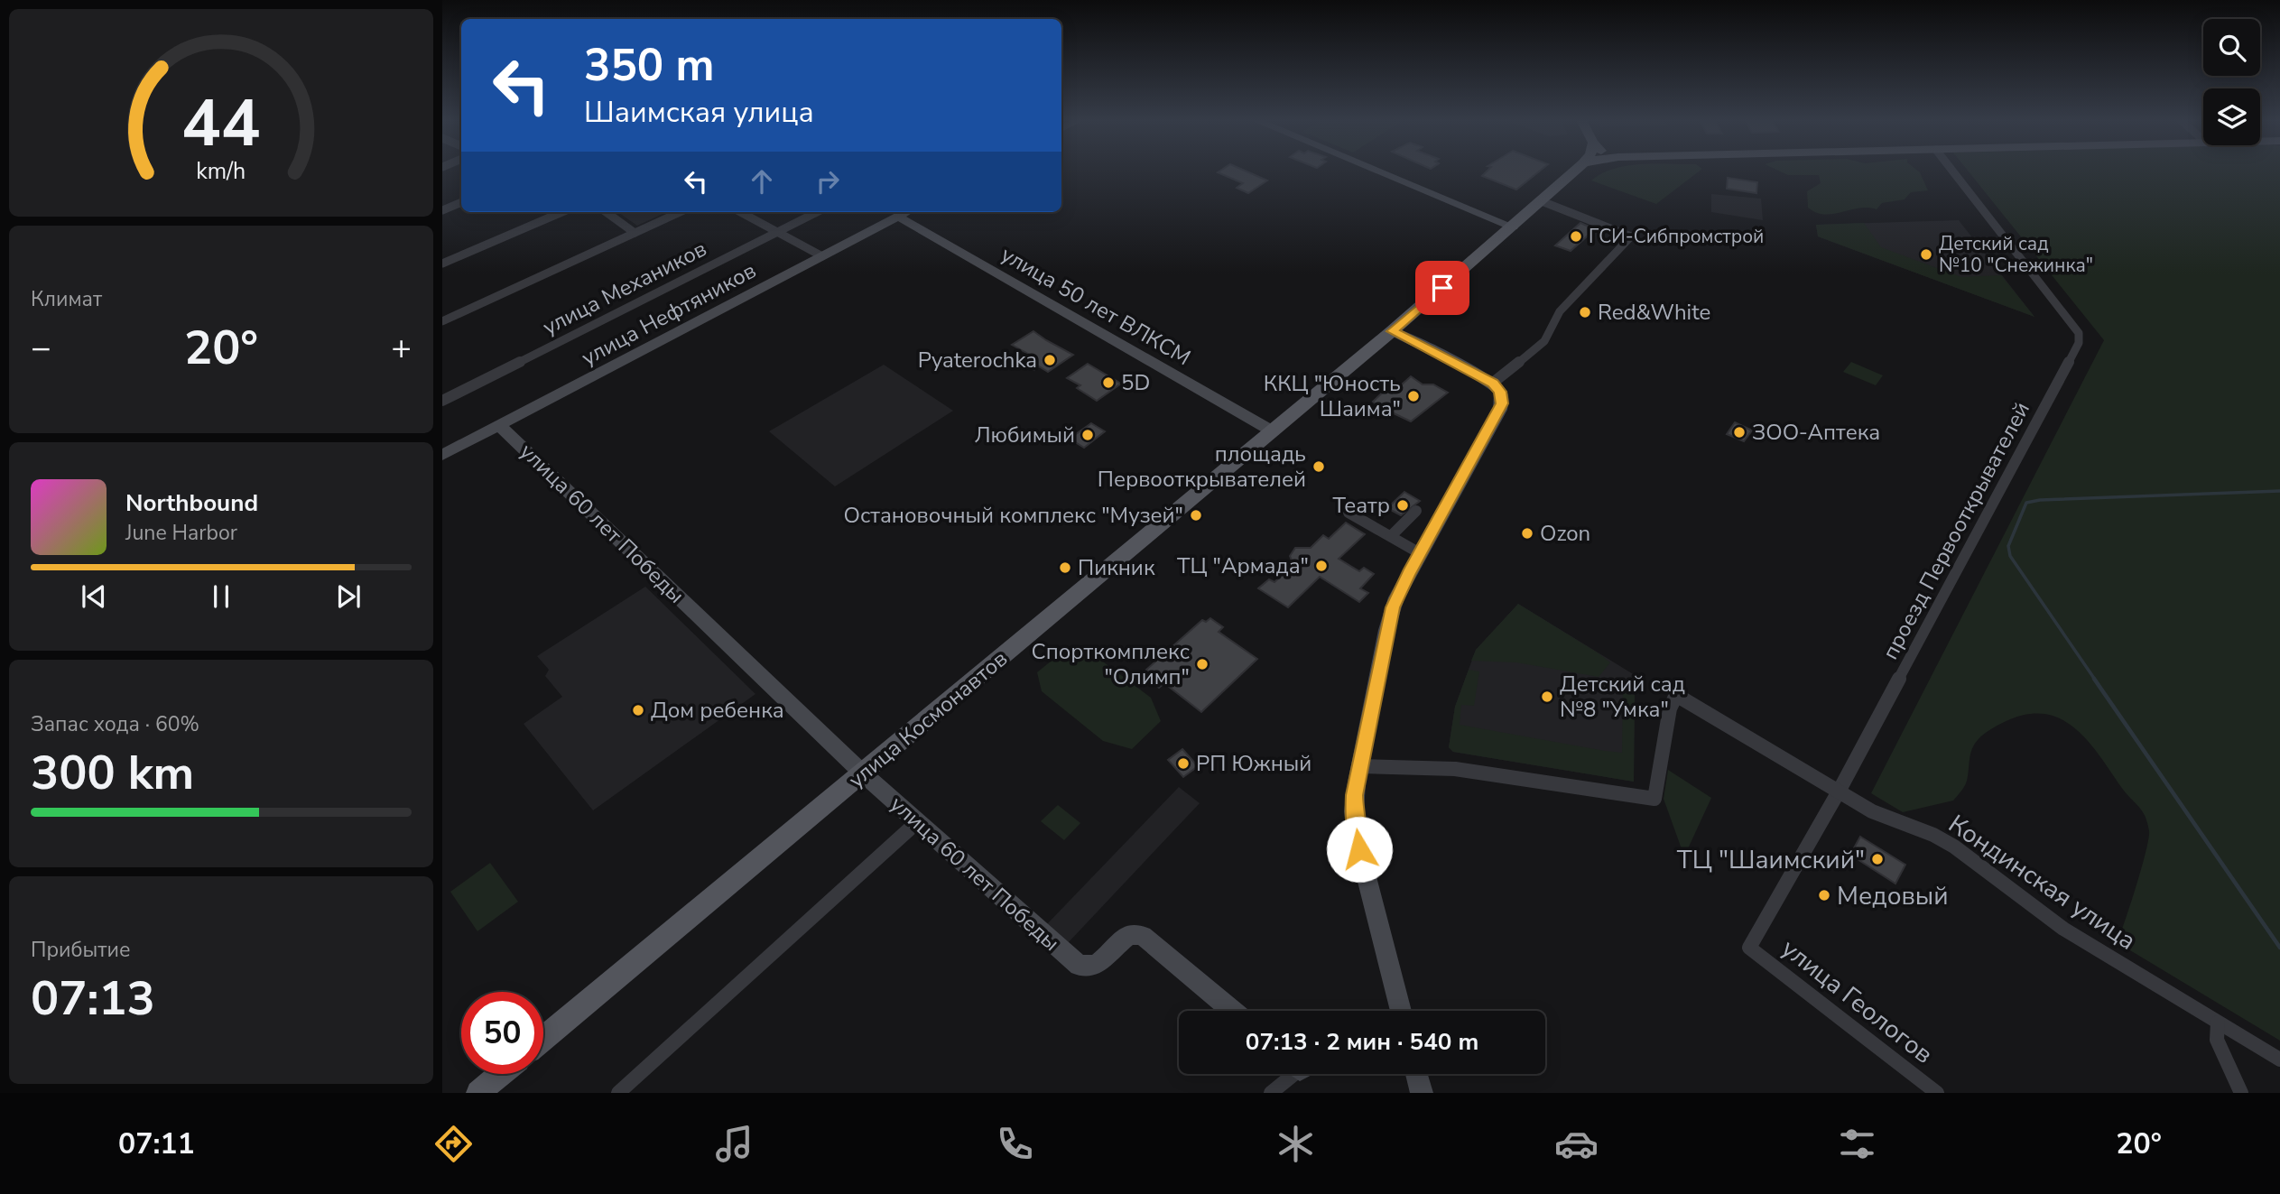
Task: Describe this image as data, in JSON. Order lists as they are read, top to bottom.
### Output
{
  "streets": {
    "main road": [
      "улица 50 лет ВЛКСМ",
      "улица Нефтяников",
      "улица 60 лет Победы",
      "улица Космонавтов"
    ],
    "street": [
      "улица Механиков",
      "проезд Первооткрывателей",
      "Кондинская улица",
      "улица Геологов"
    ]
  },
  "crossings": [
    ["улица 50 лет ВЛКСМ", "улица Нефтяников"],
    ["улица 50 лет ВЛКСМ", "улица Космонавтов"],
    ["улица Нефтяников", "улица 60 лет Победы"],
    ["улица 60 лет Победы", "улица Космонавтов"],
    ["проезд Первооткрывателей", "Кондинская улица"],
    ["проезд Первооткрывателей", "улица Геологов"]
  ],
  "places": [
    "ГСИ-Сибпромстрой",
    "Детский сад №10 \"Снежинка\"",
    "Red&White",
    "Pyaterochka",
    "5D",
    "ККЦ \"Юность Шаима\"",
    "ЗОО-Аптека",
    "Любимый",
    "площадь Первооткрывателей",
    "Театр",
    "Остановочный комплекс \"Музей\"",
    "Ozon",
    "ТЦ \"Армада\"",
    "Пикник",
    "Спорткомплекс \"Олимп\"",
    "Детский сад №8 \"Умка\"",
    "Дом ребенка",
    "РП Южный",
    "ТЦ \"Шаимский\"",
    "Медовый"
  ],
  "page": {
    "turn": ["350 m", "Шаимская улица"],
    "tile": [
      "Климат",
      ["Запас хода · 60%", "300 km"],
      ["Прибытие", "07:13"]
    ],
    "heat": ["−", "20°", "+"],
    "song": ["Northbound", "June Harbor"],
    "limit": "50",
    "trip": "07:13 · 2 мин · 540 m",
    "tabs": ["07:11", "20°"],
    "gauge": ["44", "km/h"]
  }
}
